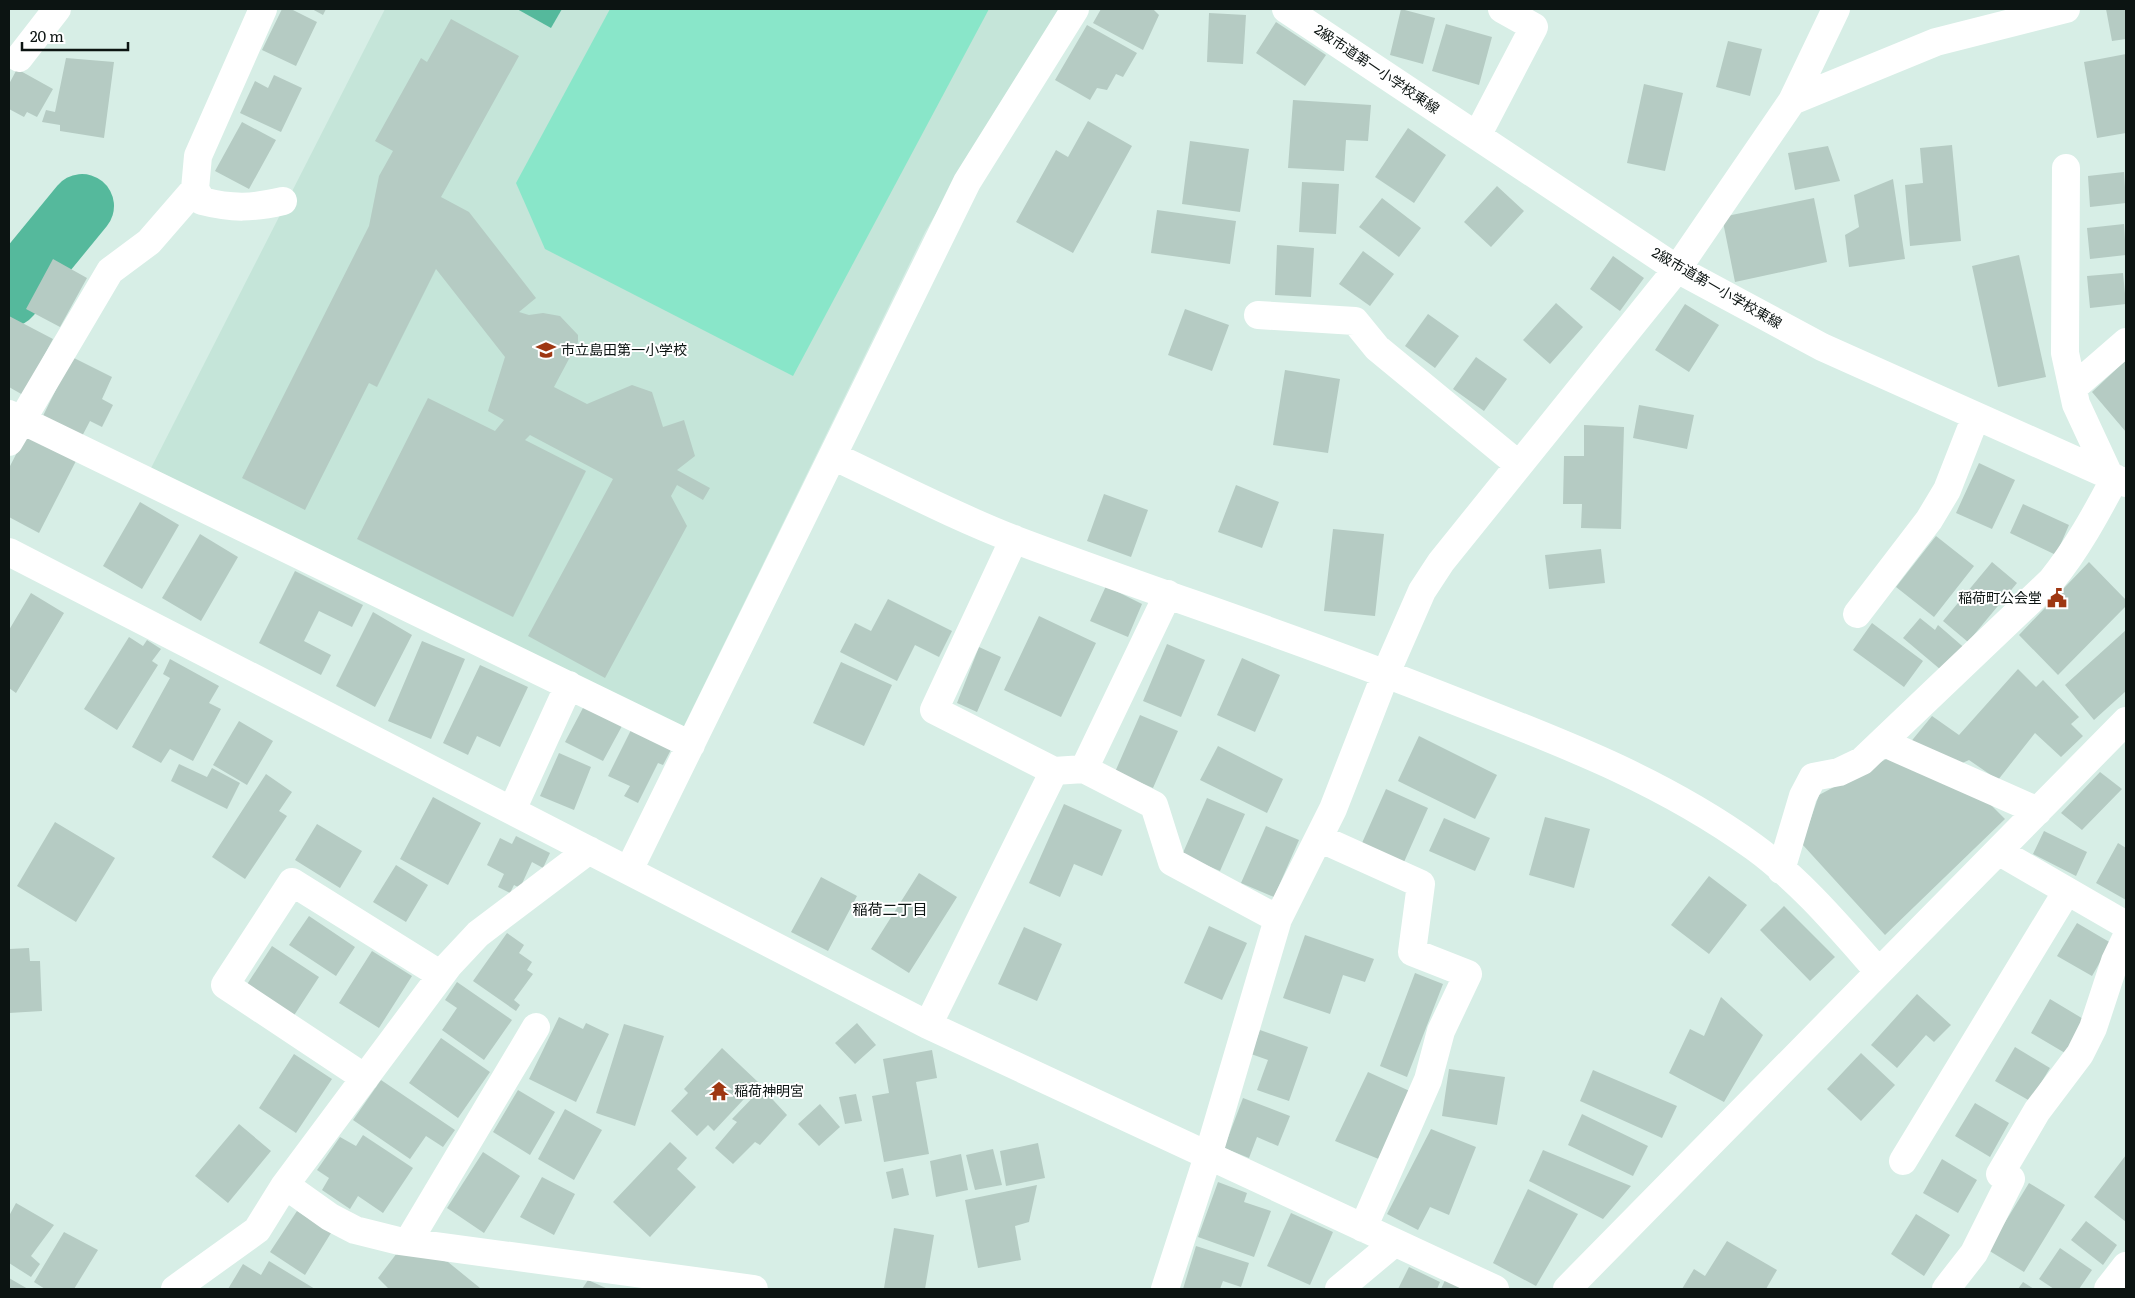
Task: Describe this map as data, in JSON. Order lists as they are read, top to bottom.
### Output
{
  "streets": {
    "street": ["2級市道第一小学校東線"]
  },
  "districts": ["稲荷二丁目"],
  "places": {
    "school or university": ["市立島田第一小学校"],
    "public building": ["稲荷町公会堂"],
    "temple": ["稲荷神明宮"]
  },
  "scale_bar": "20 m"
}
